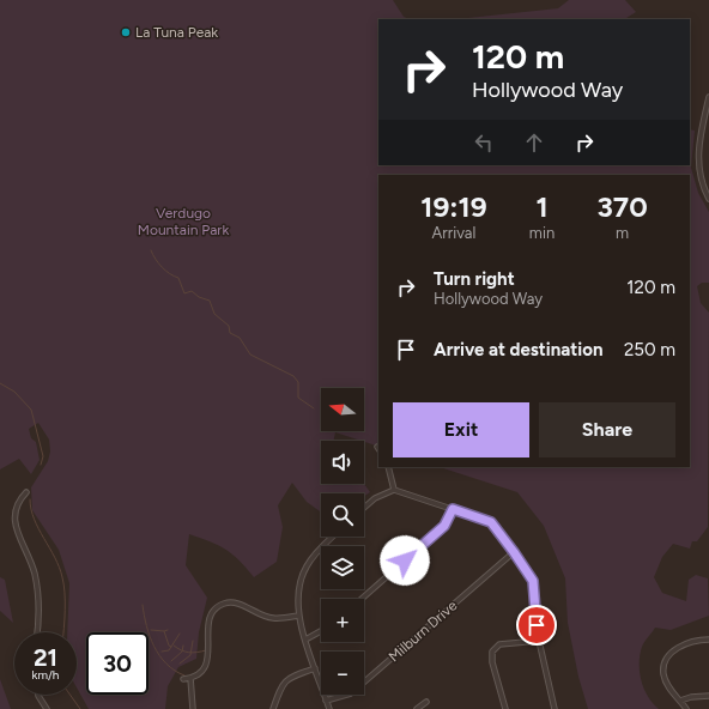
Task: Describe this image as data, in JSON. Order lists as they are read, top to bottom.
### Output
{
  "streets": {
    "street": ["Milburn Drive"]
  },
  "parks": ["Verdugo Mountain Park"],
  "places": ["La Tuna Peak"],
  "north": "left",
  "page": {
    "turn": ["120 m", "Hollywood Way"],
    "eta": [
      "19:19",
      "Arrival",
      "1",
      "min",
      "370",
      "m"
    ],
    "list": [
      {
        "name": "Turn right",
        "note": "Hollywood Way",
        "value": "120 m"
      },
      {
        "name": "Arrive at destination",
        "value": "250 m"
      }
    ],
    "map_buttons": ["+", "−"],
    "buttons": ["Exit", "Share"],
    "speed": "21 km/h",
    "limit": "30"
  }
}
